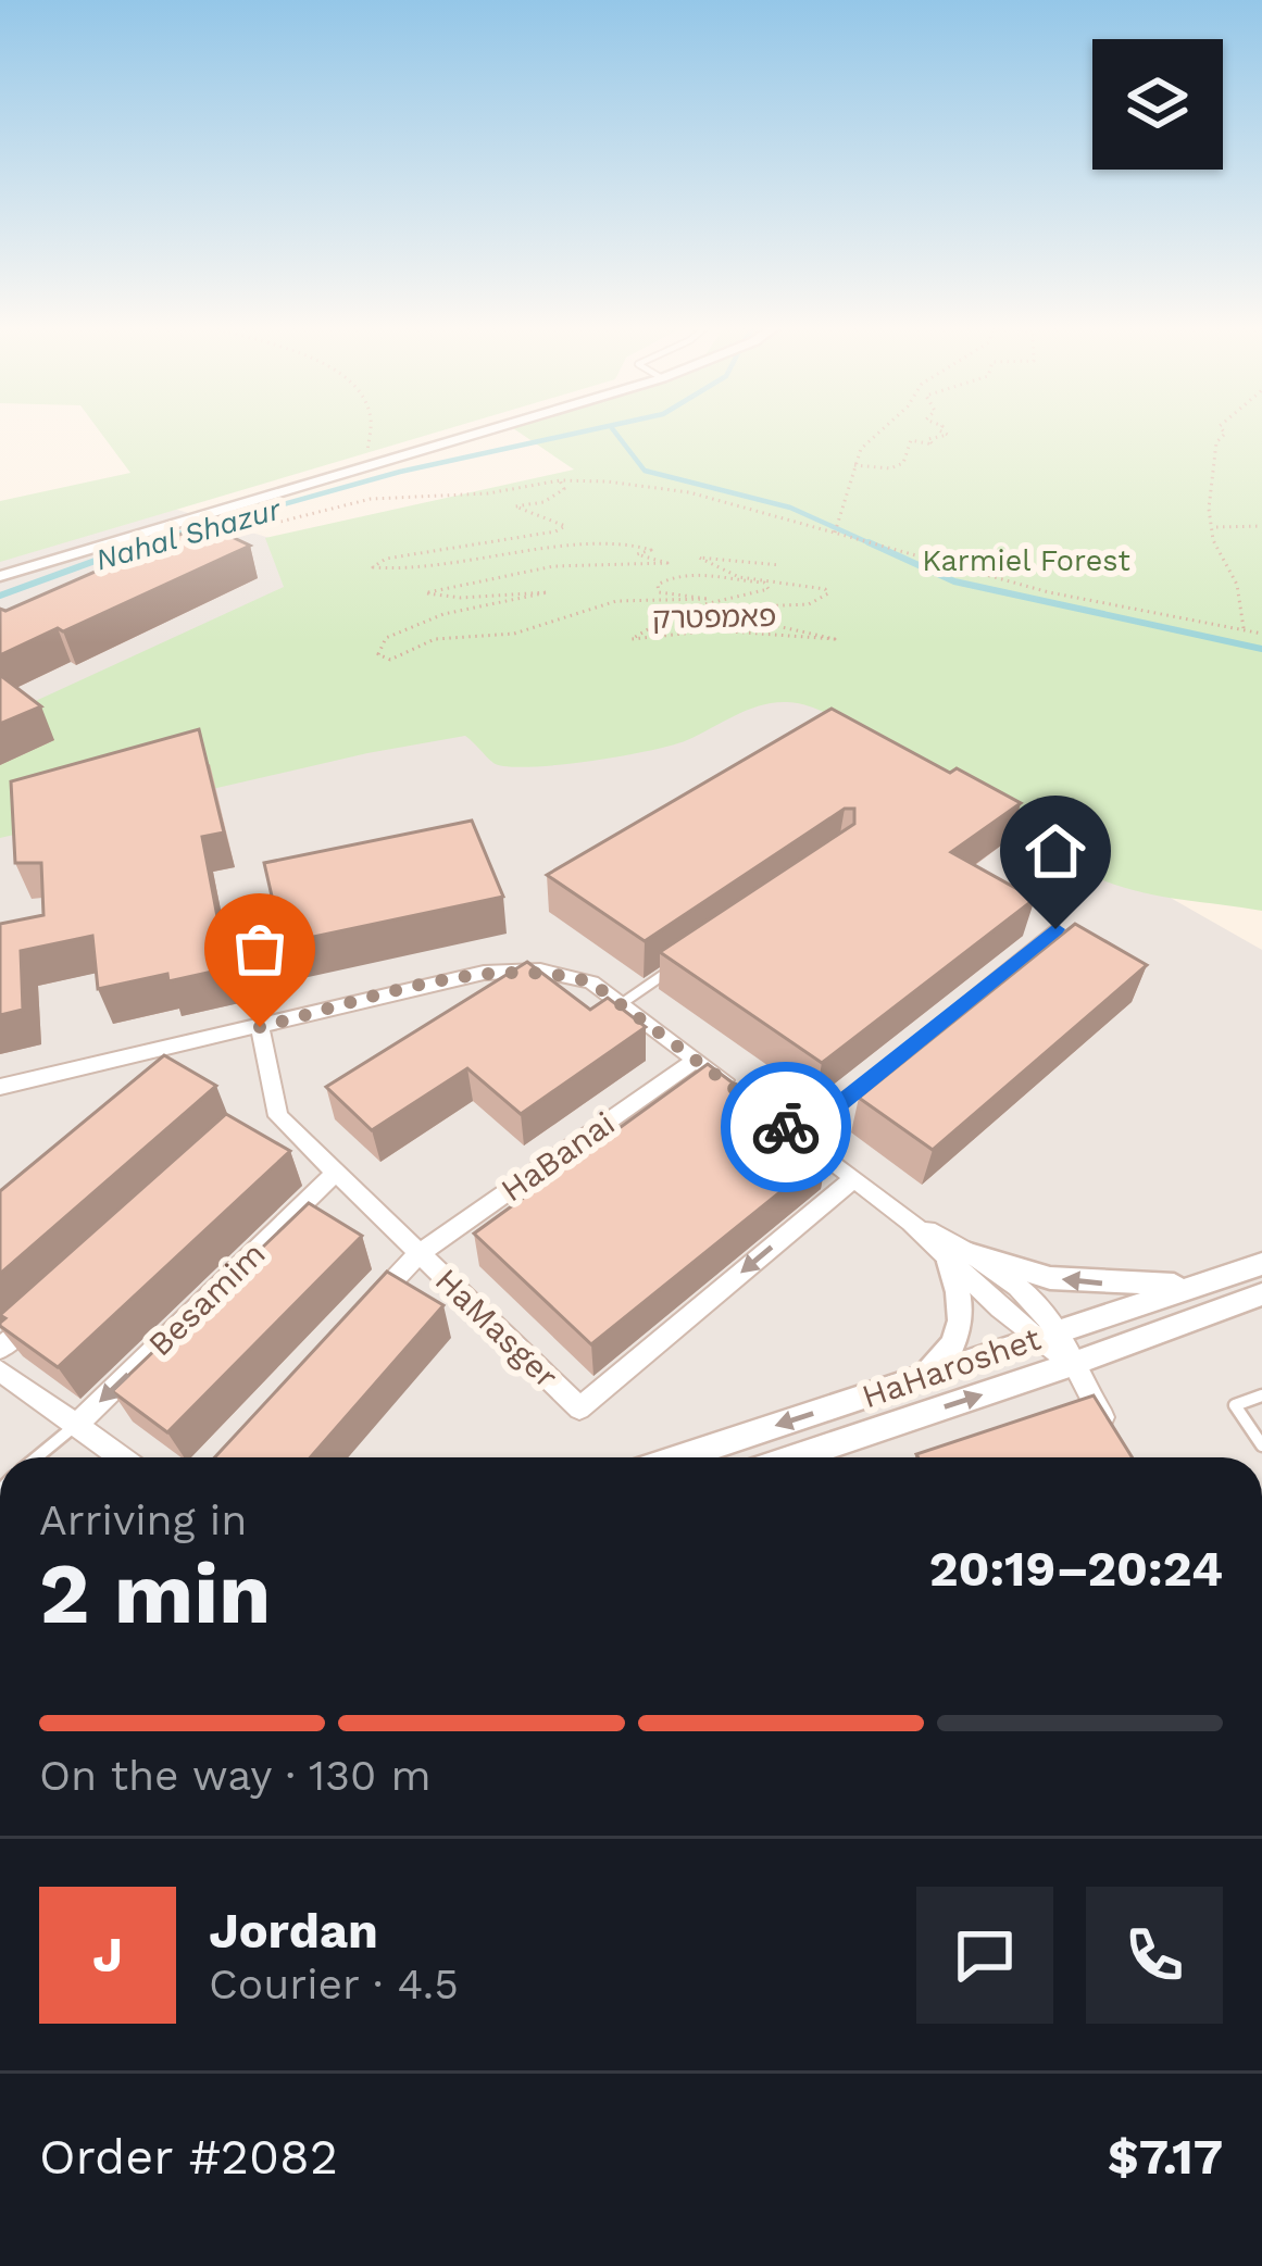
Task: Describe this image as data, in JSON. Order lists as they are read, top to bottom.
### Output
{
  "streets": {
    "street": [
      "HaBanai",
      "Besamim",
      "HaMasger",
      "HaHaroshet"
    ],
    "path": ["פאמפטרק"]
  },
  "crossings": [
    ["HaBanai", "HaMasger"],
    ["Besamim", "HaMasger"]
  ],
  "one_way": ["Besamim"],
  "water": ["Nahal Shazur"],
  "parks": ["Karmiel Forest"],
  "page": {
    "heading": ["2 min", "Arriving in", "20:19–20:24"],
    "panel": [
      "Jordan",
      "Courier · 4.5",
      "Order #2082",
      "$7.17"
    ],
    "bar": "On the way · 130 m",
    "round": "J"
  }
}
